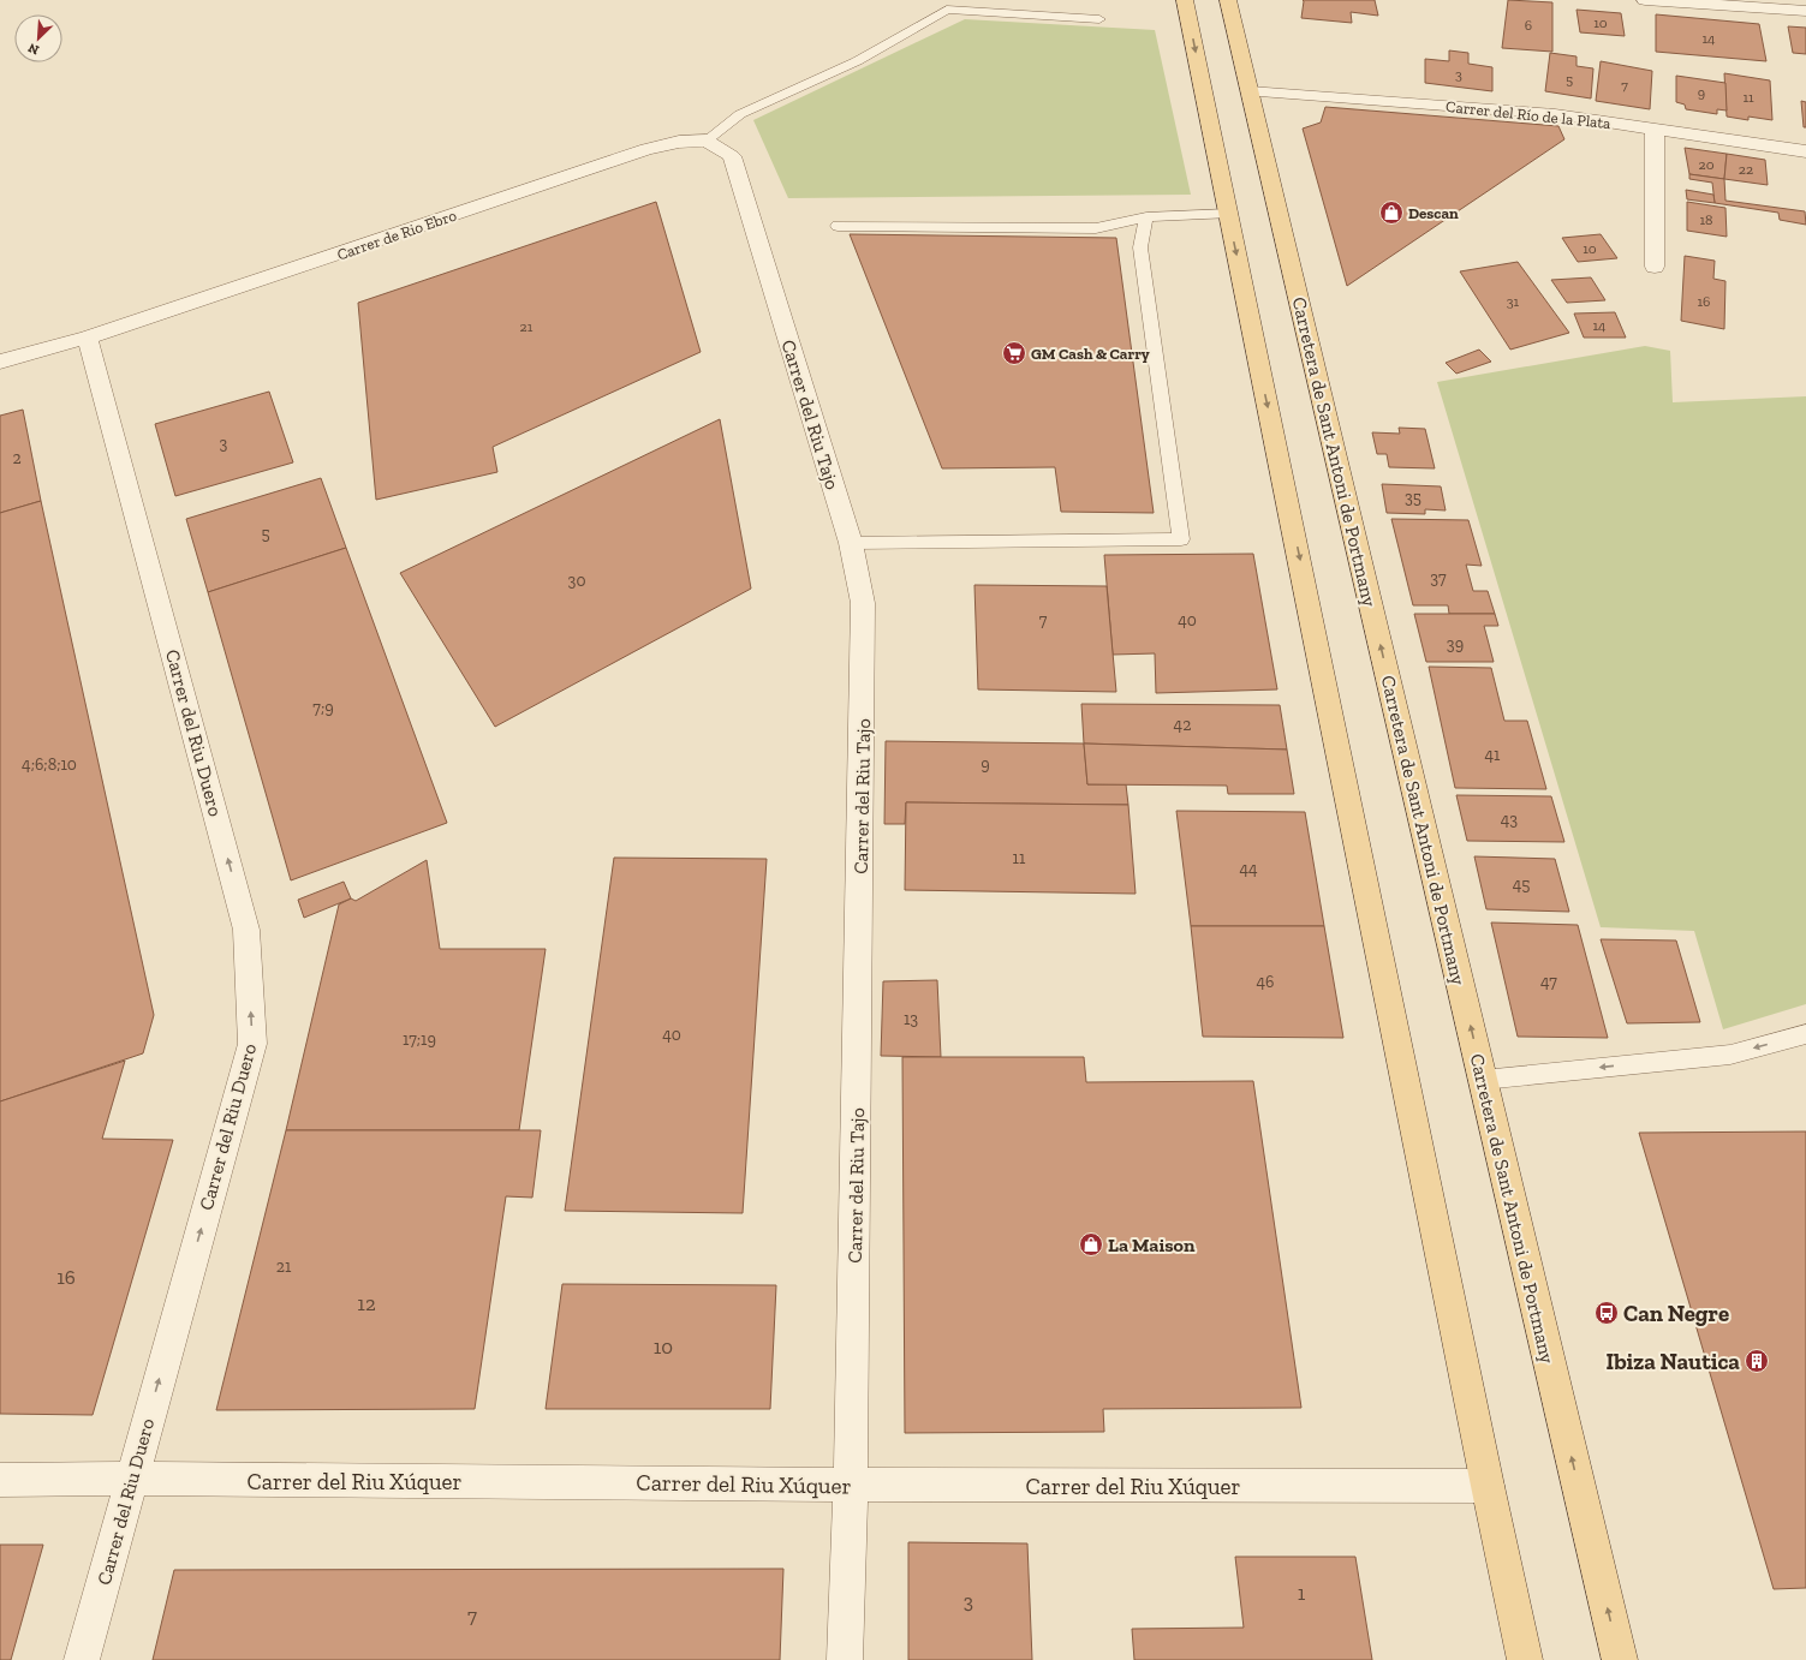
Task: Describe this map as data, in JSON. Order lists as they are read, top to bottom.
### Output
{
  "streets": {
    "main road": ["Carretera de Sant Antoni de Portmany"],
    "street": [
      "Carrer del Río de la Plata",
      "Carrer de Rio Ebro",
      "Carrer del Riu Tajo",
      "Carrer del Riu Duero",
      "Carrer del Riu Xúquer"
    ]
  },
  "crossings": [
    ["Carrer del Río de la Plata", "Carretera de Sant Antoni de Portmany"],
    ["Carrer de Rio Ebro", "Carrer del Riu Tajo"],
    ["Carrer de Rio Ebro", "Carrer del Riu Duero"],
    ["Carrer del Riu Tajo", "Carrer del Riu Xúquer"],
    ["Carrer del Riu Duero", "Carrer del Riu Xúquer"]
  ],
  "one_way": ["Carrer del Riu Duero"],
  "places": {
    "shop": ["Descan", "La Maison"],
    "supermarket": ["GM Cash & Carry"],
    "bus stop": ["Can Negre"],
    "building": ["Ibiza Nautica"]
  },
  "house_numbers": [
    "10",
    "6",
    "14",
    "3",
    "5",
    "7",
    "9",
    "11",
    "20",
    "22",
    "18",
    "10",
    "31",
    "16",
    "14",
    "21",
    "3",
    "2",
    "35",
    "5",
    "37",
    "30",
    "7",
    "40",
    "39",
    "7;9",
    "42",
    "41",
    "4;6;8;10",
    "9",
    "43",
    "11",
    "44",
    "45",
    "46",
    "47",
    "13",
    "40",
    "17;19",
    "21",
    "16",
    "12",
    "10",
    "1",
    "3",
    "7"
  ],
  "north": "bottom left"
}
